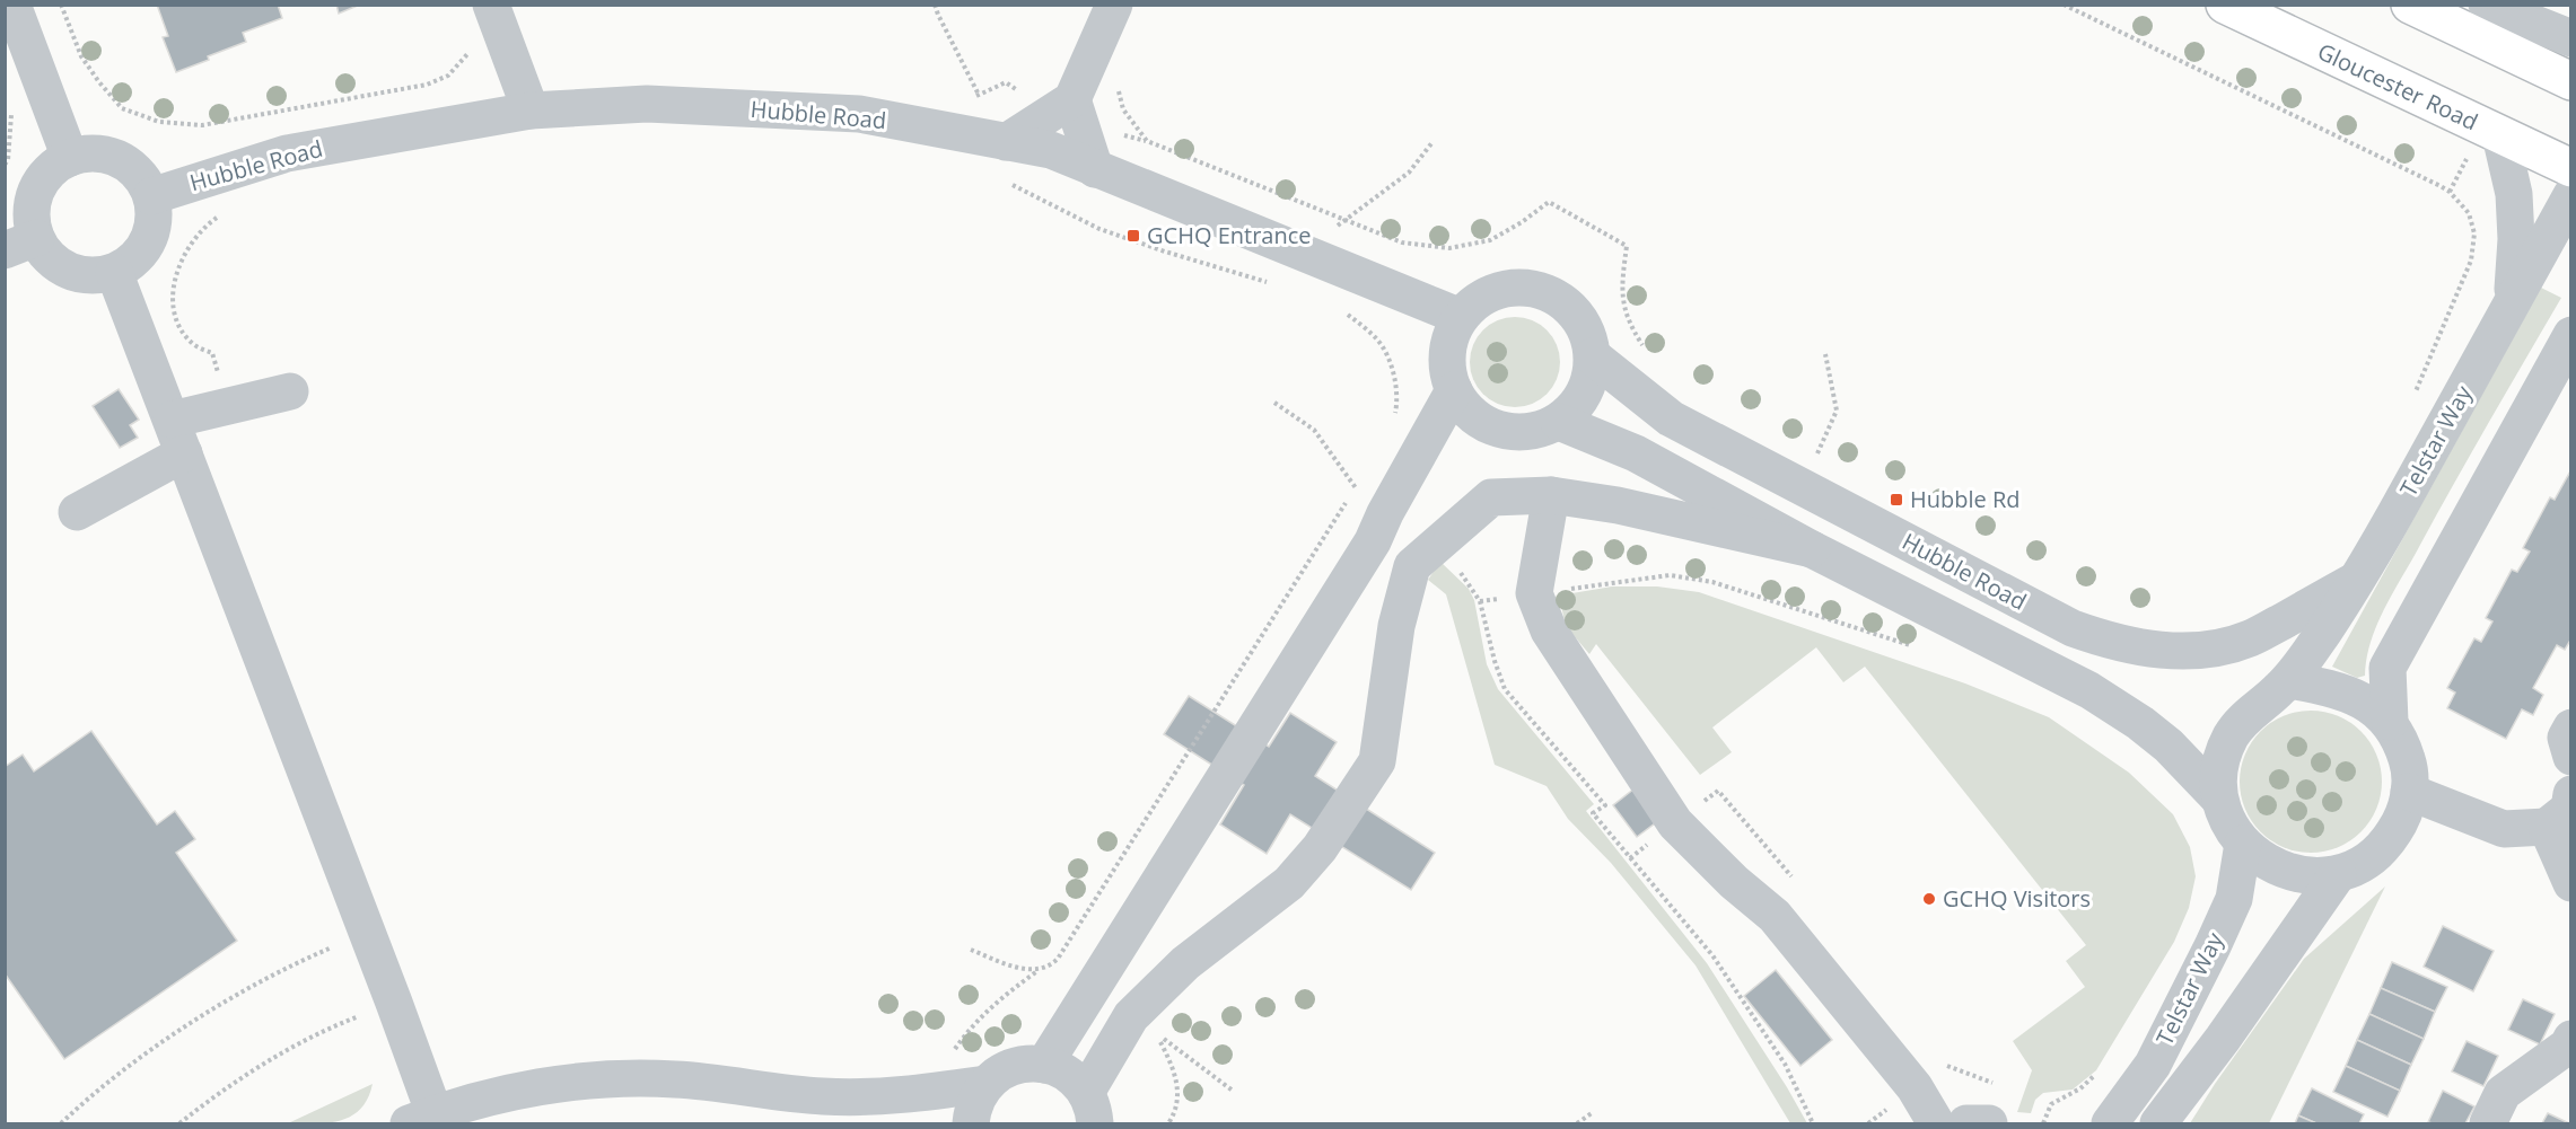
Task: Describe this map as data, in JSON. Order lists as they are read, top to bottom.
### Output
{
  "streets": {
    "highway": ["Gloucester Road"],
    "street": ["Hubble Road", "Telstar Way"]
  },
  "crossings": [
    ["Hubble Road", "Telstar Way"]
  ],
  "places": {
    "transit": ["GCHQ Entrance", "Hubble Rd"],
    "other": ["GCHQ Visitors"]
  }
}
